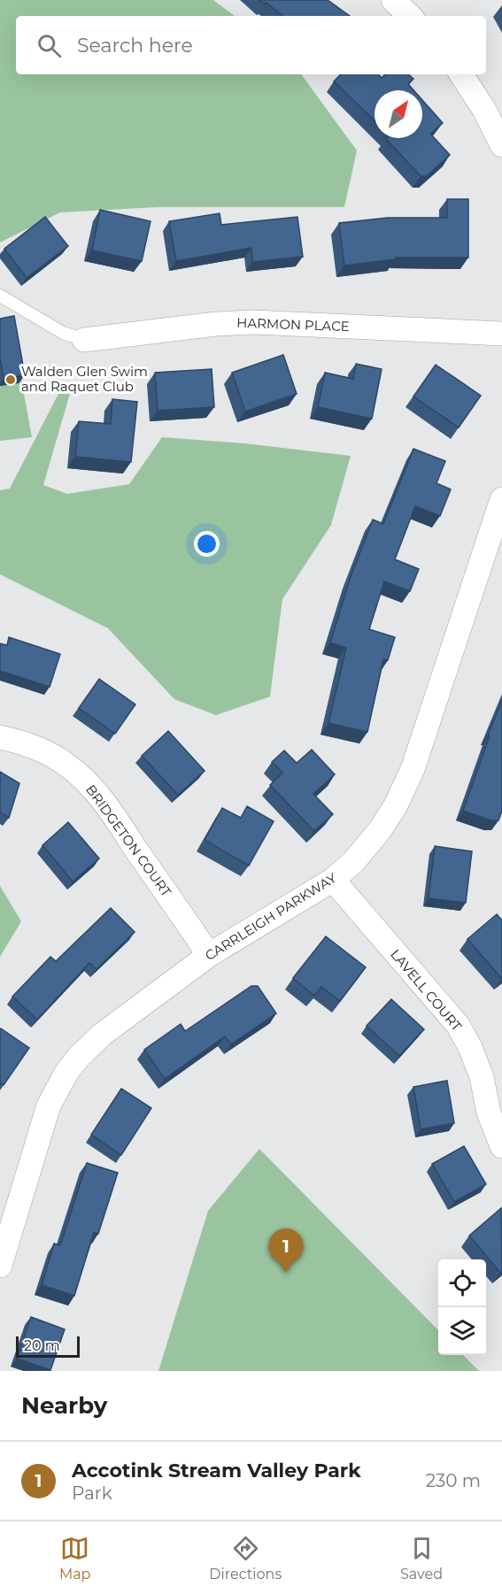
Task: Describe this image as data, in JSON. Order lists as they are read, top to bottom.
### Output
{
  "streets": {
    "street": [
      "HARMON PLACE",
      "BRIDGETON COURT",
      "CARRLEIGH PARKWAY",
      "LAVELL COURT"
    ]
  },
  "crossings": [
    ["BRIDGETON COURT", "CARRLEIGH PARKWAY"],
    ["CARRLEIGH PARKWAY", "LAVELL COURT"]
  ],
  "places": ["Walden Glen Swim and Raquet Club"],
  "scale_bar": "20 m",
  "north": "top right",
  "page": {
    "search": "Search here",
    "pins": "1",
    "scale": "20 m",
    "heading": "Nearby",
    "list": [
      {
        "mark": "1",
        "name": "Accotink Stream Valley Park",
        "note": "Park",
        "value": "230 m"
      }
    ],
    "nav": ["Map", "Directions", "Saved"]
  }
}
